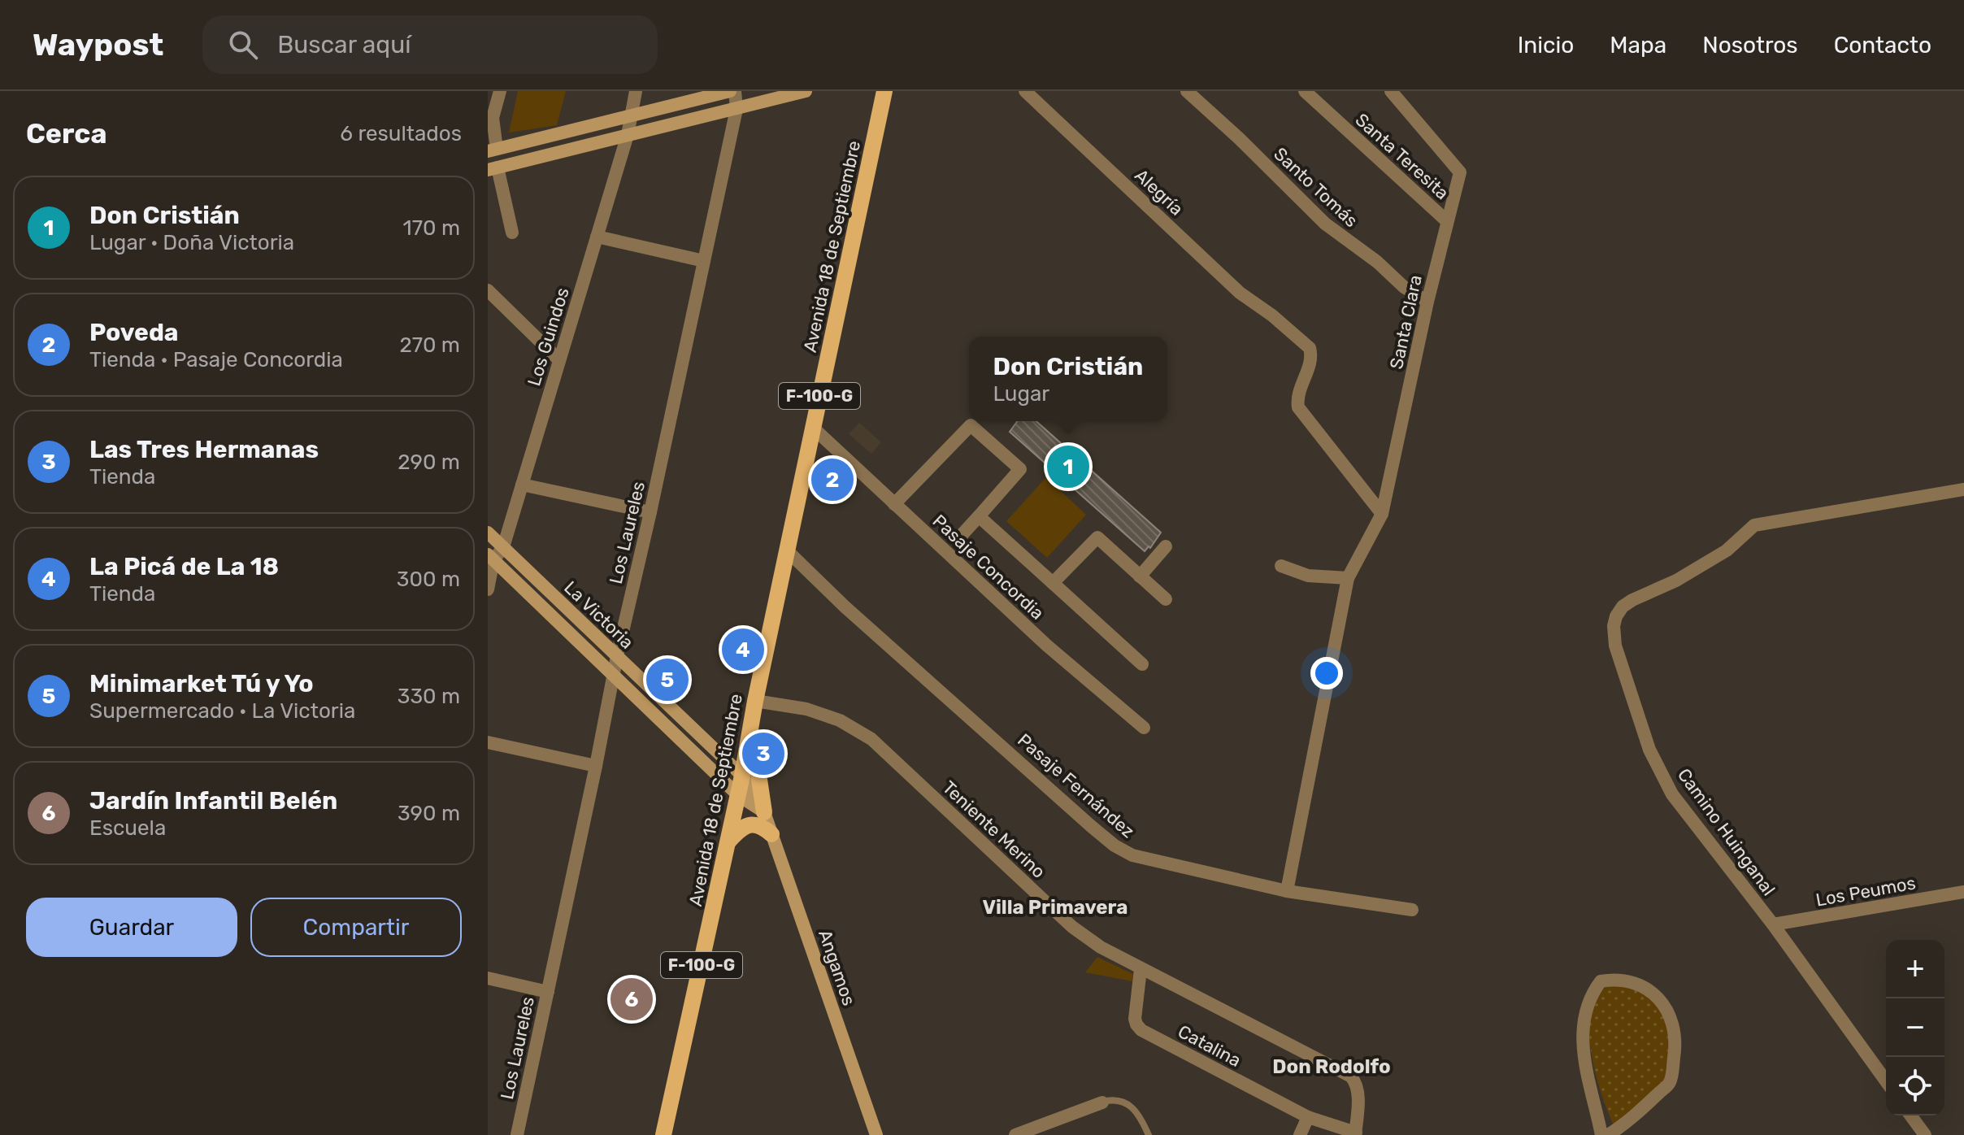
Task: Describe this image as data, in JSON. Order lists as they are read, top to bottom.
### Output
{
  "streets": {
    "main road": ["Avenida 18 de Septiembre", "F-100-G"],
    "street": [
      "Santa Teresita",
      "Santo Tomás",
      "Alegría",
      "Santa Clara",
      "Los Guindos",
      "Los Laureles",
      "Pasaje Concordia",
      "La Victoria",
      "Pasaje Fernández",
      "Teniente Merino",
      "Camino Huinganal",
      "Los Peumos",
      "Angamos",
      "Catalina"
    ]
  },
  "crossings": [
    ["Santa Teresita", "Santa Clara"],
    ["Santo Tomás", "Santa Clara"],
    ["Alegría", "Santa Clara"],
    ["Avenida 18 de Septiembre", "Pasaje Concordia"],
    ["Avenida 18 de Septiembre", "La Victoria"],
    ["Avenida 18 de Septiembre", "Pasaje Fernández"],
    ["Avenida 18 de Septiembre", "Teniente Merino"],
    ["Avenida 18 de Septiembre", "Angamos"],
    ["Santa Clara", "Pasaje Fernández"],
    ["Los Guindos", "La Victoria"],
    ["Los Laureles", "La Victoria"],
    ["La Victoria", "Angamos"],
    ["Teniente Merino", "Catalina"],
    ["Camino Huinganal", "Los Peumos"]
  ],
  "districts": ["Villa Primavera", "Don Rodolfo"],
  "page": {
    "header": "Waypost",
    "search": "Buscar aquí",
    "nav": [
      "Inicio",
      "Mapa",
      "Nosotros",
      "Contacto"
    ],
    "heading": ["Cerca", "6 resultados"],
    "list": [
      {
        "mark": "1",
        "name": "Don Cristián",
        "note": "Lugar · Doña Victoria",
        "value": "170 m"
      },
      {
        "mark": "2",
        "name": "Poveda",
        "note": "Tienda · Pasaje Concordia",
        "value": "270 m"
      },
      {
        "mark": "3",
        "name": "Las Tres Hermanas",
        "note": "Tienda",
        "value": "290 m"
      },
      {
        "mark": "4",
        "name": "La Picá de La 18",
        "note": "Tienda",
        "value": "300 m"
      },
      {
        "mark": "5",
        "name": "Minimarket Tú y Yo",
        "note": "Supermercado · La Victoria",
        "value": "330 m"
      },
      {
        "mark": "6",
        "name": "Jardín Infantil Belén",
        "note": "Escuela",
        "value": "390 m"
      }
    ],
    "popup": ["Don Cristián", "Lugar"],
    "pins": [
      "1",
      "2",
      "4",
      "5",
      "3",
      "6"
    ],
    "buttons": ["Guardar", "Compartir"],
    "map_buttons": ["+", "−"]
  }
}
